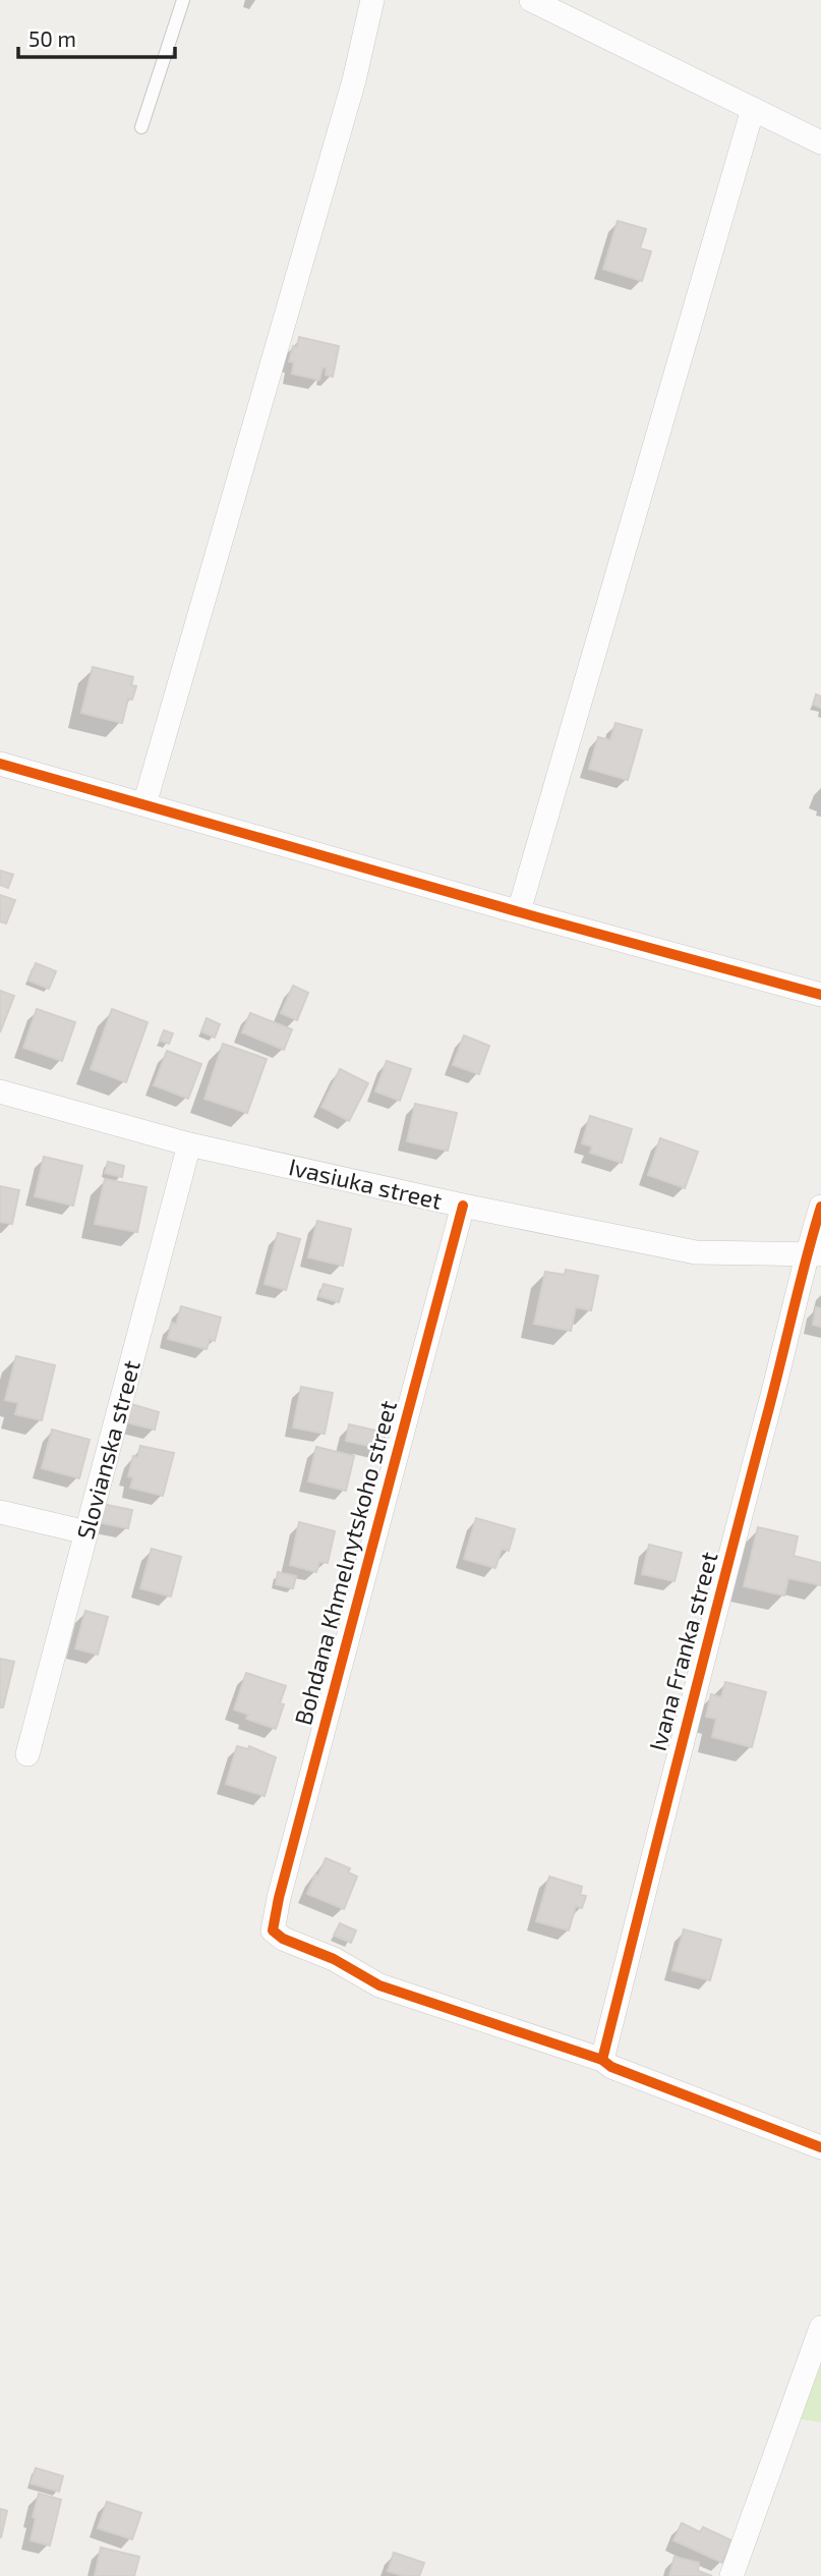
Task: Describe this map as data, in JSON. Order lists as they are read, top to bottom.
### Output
{
  "streets": {
    "street": [
      "Ivasiuka street",
      "Slovianska street",
      "Bohdana Khmelnytskoho street",
      "Ivana Franka street"
    ]
  },
  "crossings": [
    ["Ivasiuka street", "Slovianska street"],
    ["Ivasiuka street", "Bohdana Khmelnytskoho street"],
    ["Ivasiuka street", "Ivana Franka street"],
    ["Bohdana Khmelnytskoho street", "Ivana Franka street"]
  ],
  "scale_bar": "50 m"
}
